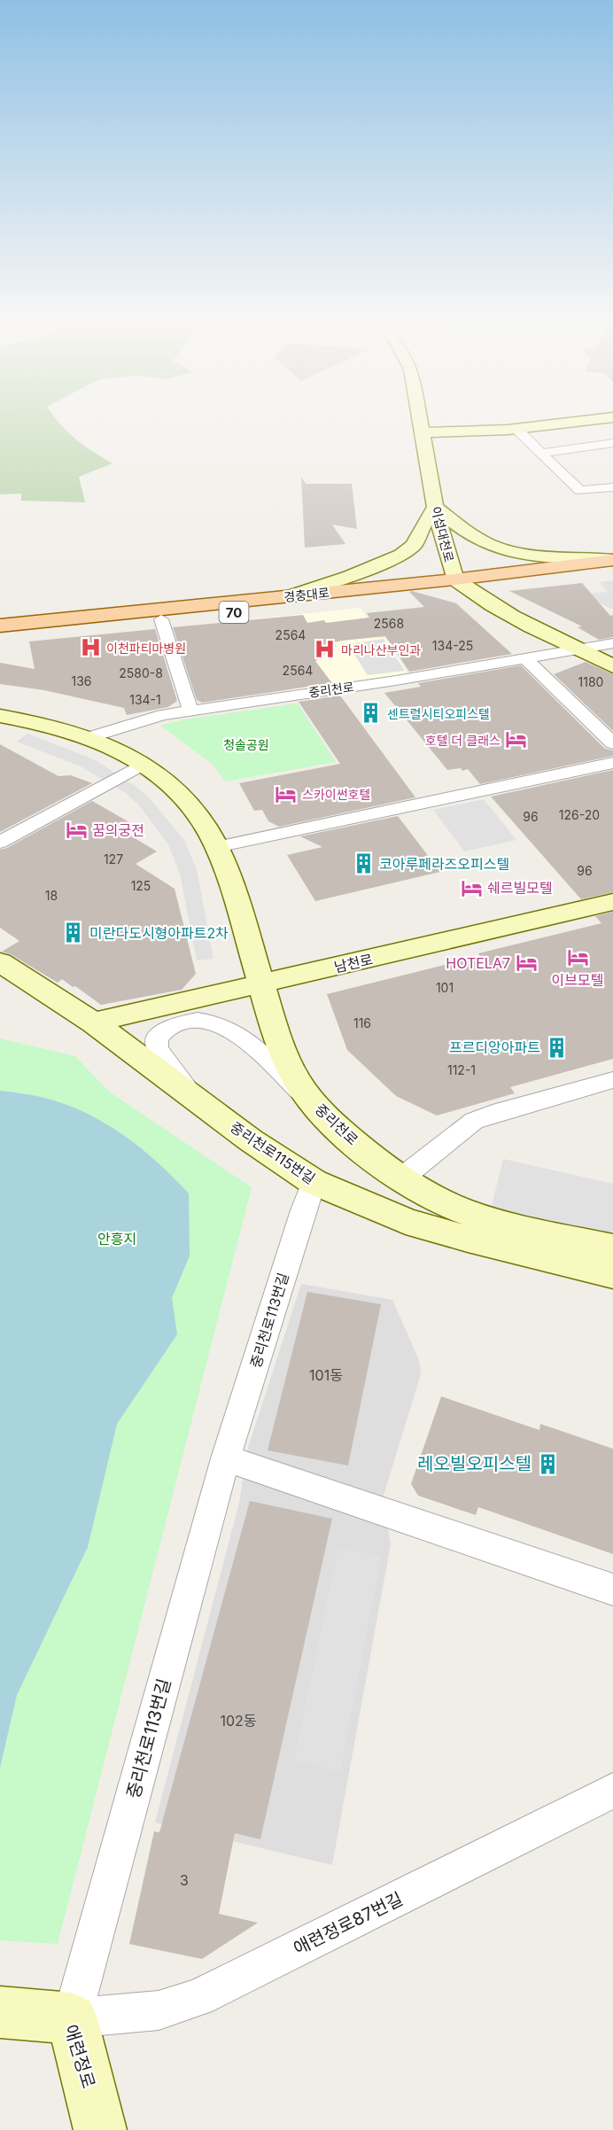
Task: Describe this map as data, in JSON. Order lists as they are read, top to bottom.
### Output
{
  "streets": {
    "main road": ["경충대로", "70"],
    "street": [
      "이섭대천로",
      "중리천로",
      "남천로",
      "중리천로115번길",
      "중리천로113번길",
      "애련정로87번길",
      "애련정로"
    ]
  },
  "crossings": [
    ["이섭대천로", "경충대로"],
    ["중리천로", "남천로"],
    ["남천로", "중리천로115번길"],
    ["중리천로115번길", "중리천로113번길"],
    ["중리천로113번길", "애련정로87번길"],
    ["중리천로113번길", "애련정로"],
    ["애련정로87번길", "애련정로"]
  ],
  "parks": ["청솔공원", "안흥지"],
  "places": {
    "hospital": ["이천파티마병원", "마리나산부인과"],
    "building": [
      "센트럴시티오피스텔",
      "코아루페라즈오피스텔",
      "미란다도시형아파트2차",
      "프르디앙아파트",
      "레오빌오피스텔"
    ],
    "hotel": [
      "호텔 더 클래스",
      "스카이썬호텔",
      "꿈의궁전",
      "쉐르빌모텔",
      "이브모텔",
      "HOTELA7"
    ]
  },
  "house_numbers": [
    "2568",
    "2564",
    "134-25",
    "2564",
    "2580-8",
    "136",
    "1180",
    "134-1",
    "126-20",
    "96",
    "127",
    "96",
    "125",
    "18",
    "101",
    "116",
    "112-1",
    "101동",
    "102동",
    "3"
  ]
}
